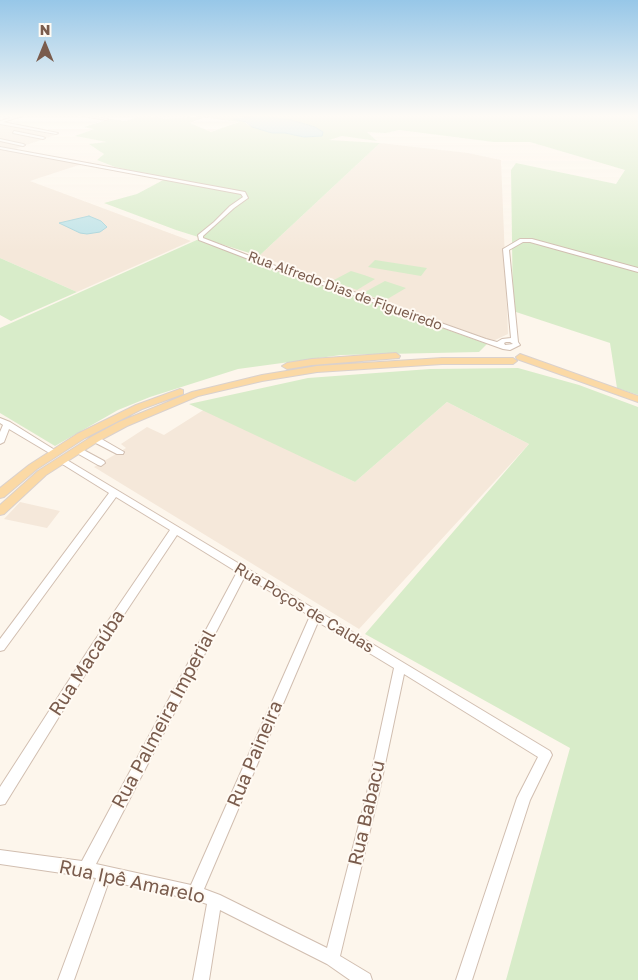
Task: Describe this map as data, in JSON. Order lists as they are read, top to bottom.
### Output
{
  "streets": {
    "street": [
      "Rua Alfredo Dias de Figueiredo",
      "Rua Poços de Caldas",
      "Rua Macaúba",
      "Rua Palmeira Imperial",
      "Rua Paineira",
      "Rua Babacu",
      "Rua Ipê Amarelo"
    ]
  },
  "crossings": [
    ["Rua Poços de Caldas", "Rua Macaúba"],
    ["Rua Poços de Caldas", "Rua Palmeira Imperial"],
    ["Rua Poços de Caldas", "Rua Paineira"],
    ["Rua Poços de Caldas", "Rua Babacu"],
    ["Rua Palmeira Imperial", "Rua Ipê Amarelo"],
    ["Rua Paineira", "Rua Ipê Amarelo"],
    ["Rua Babacu", "Rua Ipê Amarelo"]
  ],
  "north": "top"
}
